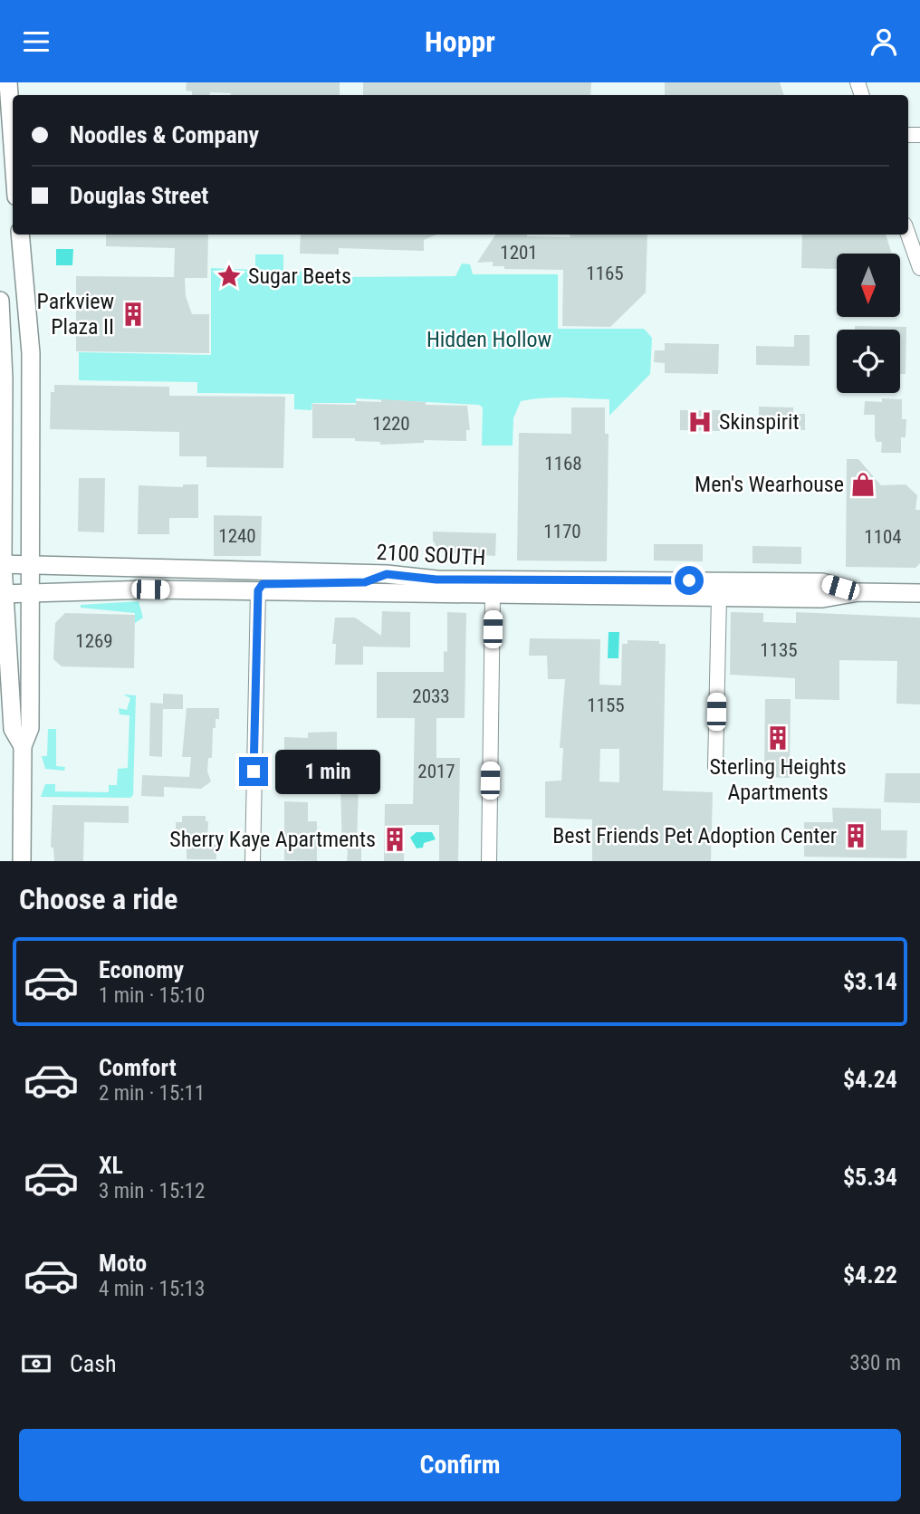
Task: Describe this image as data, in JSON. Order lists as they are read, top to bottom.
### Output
{
  "streets": {
    "main road": ["2100 SOUTH"]
  },
  "parks": ["Hidden Hollow"],
  "places": {
    "place": ["Sugar Beets"],
    "building": [
      "Parkview Plaza II",
      "Sterling Heights Apartments",
      "Best Friends Pet Adoption Center",
      "Sherry Kaye Apartments"
    ],
    "hospital": ["Skinspirit"],
    "shop": ["Men's Wearhouse"]
  },
  "house_numbers": [
    "1201",
    "1165",
    "1220",
    "1168",
    "1170",
    "1240",
    "1104",
    "1269",
    "1135",
    "2033",
    "1155",
    "2017"
  ],
  "north": "bottom",
  "page": {
    "header": "Hoppr",
    "banner": ["Noodles & Company", "Douglas Street"],
    "bubble": "1 min",
    "heading": "Choose a ride",
    "list": [
      {
        "name": "Economy",
        "note": "1 min · 15:10",
        "value": "$3.14"
      },
      {
        "name": "Comfort",
        "note": "2 min · 15:11",
        "value": "$4.24"
      },
      {
        "name": "XL",
        "note": "3 min · 15:12",
        "value": "$5.34"
      },
      {
        "name": "Moto",
        "note": "4 min · 15:13",
        "value": "$4.22"
      }
    ],
    "pay": ["Cash", "330 m"],
    "buttons": "Confirm"
  }
}
